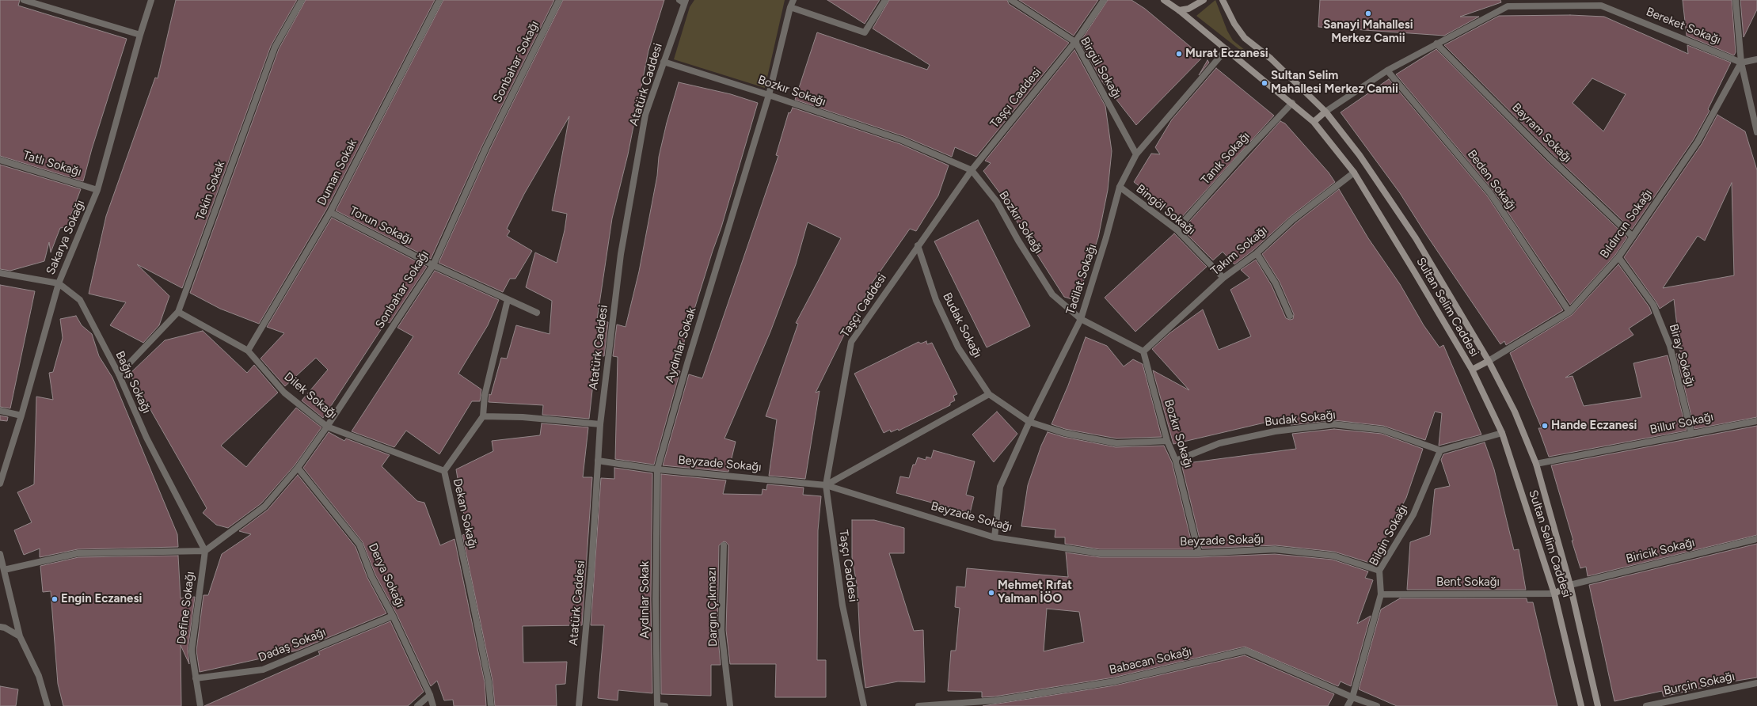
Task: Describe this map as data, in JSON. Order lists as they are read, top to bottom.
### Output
{
  "streets": {
    "main road": ["Sultan Selim Caddesi"],
    "street": [
      "Bereket Sokağı",
      "Sonbahar Sokağı",
      "Birgül Sokağı",
      "Atatürk Caddesi",
      "Bozkır Sokağı",
      "Taşçı Caddesi",
      "Bayram Sokağı",
      "Tanık Sokağı",
      "Tatlı Sokağı",
      "Duman Sokak",
      "Beden Sokağı",
      "Tekin Sokak",
      "Bingöl Sokağı",
      "Bıldırcın Sokağı",
      "Torun Sokağı",
      "Sakarya Sokağı",
      "Takım Sokağı",
      "Tadilat Sokağı",
      "Budak Sokağı",
      "Aydınlar Sokak",
      "Biray Sokağı",
      "Bağış Sokağı",
      "Dilek Sokağı",
      "Billur Sokağı",
      "Beyzade Sokağı",
      "Dekan Sokağı",
      "Bilgin Sokağı",
      "Biricik Sokağı",
      "Derya Sokağı",
      "Bent Sokağı",
      "Dargın Çıkmazı",
      "Define Sokağı",
      "Dadaş Sokağı",
      "Babacan Sokağı",
      "Burçin Sokağı"
    ]
  },
  "crossings": [
    ["Bereket Sokağı", "Bayram Sokağı"],
    ["Bereket Sokağı", "Beden Sokağı"],
    ["Bereket Sokağı", "Bıldırcın Sokağı"],
    ["Bereket Sokağı", "Sultan Selim Caddesi"],
    ["Sonbahar Sokağı", "Torun Sokağı"],
    ["Sonbahar Sokağı", "Bağış Sokağı"],
    ["Sonbahar Sokağı", "Dilek Sokağı"],
    ["Sonbahar Sokağı", "Derya Sokağı"],
    ["Sonbahar Sokağı", "Define Sokağı"],
    ["Birgül Sokağı", "Taşçı Caddesi"],
    ["Birgül Sokağı", "Tadilat Sokağı"],
    ["Atatürk Caddesi", "Bozkır Sokağı"],
    ["Atatürk Caddesi", "Beyzade Sokağı"],
    ["Bozkır Sokağı", "Taşçı Caddesi"],
    ["Bozkır Sokağı", "Takım Sokağı"],
    ["Bozkır Sokağı", "Tadilat Sokağı"],
    ["Bozkır Sokağı", "Budak Sokağı"],
    ["Bozkır Sokağı", "Aydınlar Sokak"],
    ["Bozkır Sokağı", "Beyzade Sokağı"],
    ["Taşçı Caddesi", "Budak Sokağı"],
    ["Taşçı Caddesi", "Beyzade Sokağı"],
    ["Bayram Sokağı", "Bıldırcın Sokağı"],
    ["Tanık Sokağı", "Bingöl Sokağı"],
    ["Tanık Sokağı", "Sultan Selim Caddesi"],
    ["Tatlı Sokağı", "Sakarya Sokağı"],
    ["Duman Sokak", "Torun Sokağı"],
    ["Duman Sokak", "Dilek Sokağı"],
    ["Beden Sokağı", "Bıldırcın Sokağı"],
    ["Tekin Sokak", "Bağış Sokağı"],
    ["Tekin Sokak", "Dilek Sokağı"],
    ["Bingöl Sokağı", "Takım Sokağı"],
    ["Bingöl Sokağı", "Tadilat Sokağı"],
    ["Bıldırcın Sokağı", "Sultan Selim Caddesi"],
    ["Bıldırcın Sokağı", "Biray Sokağı"],
    ["Sakarya Sokağı", "Bağış Sokağı"],
    ["Takım Sokağı", "Sultan Selim Caddesi"],
    ["Tadilat Sokağı", "Sultan Selim Caddesi"],
    ["Tadilat Sokağı", "Budak Sokağı"],
    ["Tadilat Sokağı", "Beyzade Sokağı"],
    ["Sultan Selim Caddesi", "Billur Sokağı"],
    ["Sultan Selim Caddesi", "Biricik Sokağı"],
    ["Sultan Selim Caddesi", "Bent Sokağı"],
    ["Budak Sokağı", "Bilgin Sokağı"],
    ["Aydınlar Sokak", "Beyzade Sokağı"],
    ["Biray Sokağı", "Billur Sokağı"],
    ["Bağış Sokağı", "Define Sokağı"],
    ["Dilek Sokağı", "Dekan Sokağı"],
    ["Beyzade Sokağı", "Bilgin Sokağı"],
    ["Bilgin Sokağı", "Bent Sokağı"],
    ["Bilgin Sokağı", "Babacan Sokağı"],
    ["Derya Sokağı", "Dadaş Sokağı"],
    ["Define Sokağı", "Dadaş Sokağı"]
  ],
  "places": [
    "Sanayi Mahallesi Merkez Camii",
    "Murat Eczanesi",
    "Sultan Selim Mahallesi Merkez Camii",
    "Hande Eczanesi",
    "Mehmet Rıfat Yalman İÖO",
    "Engin Eczanesi"
  ]
}
